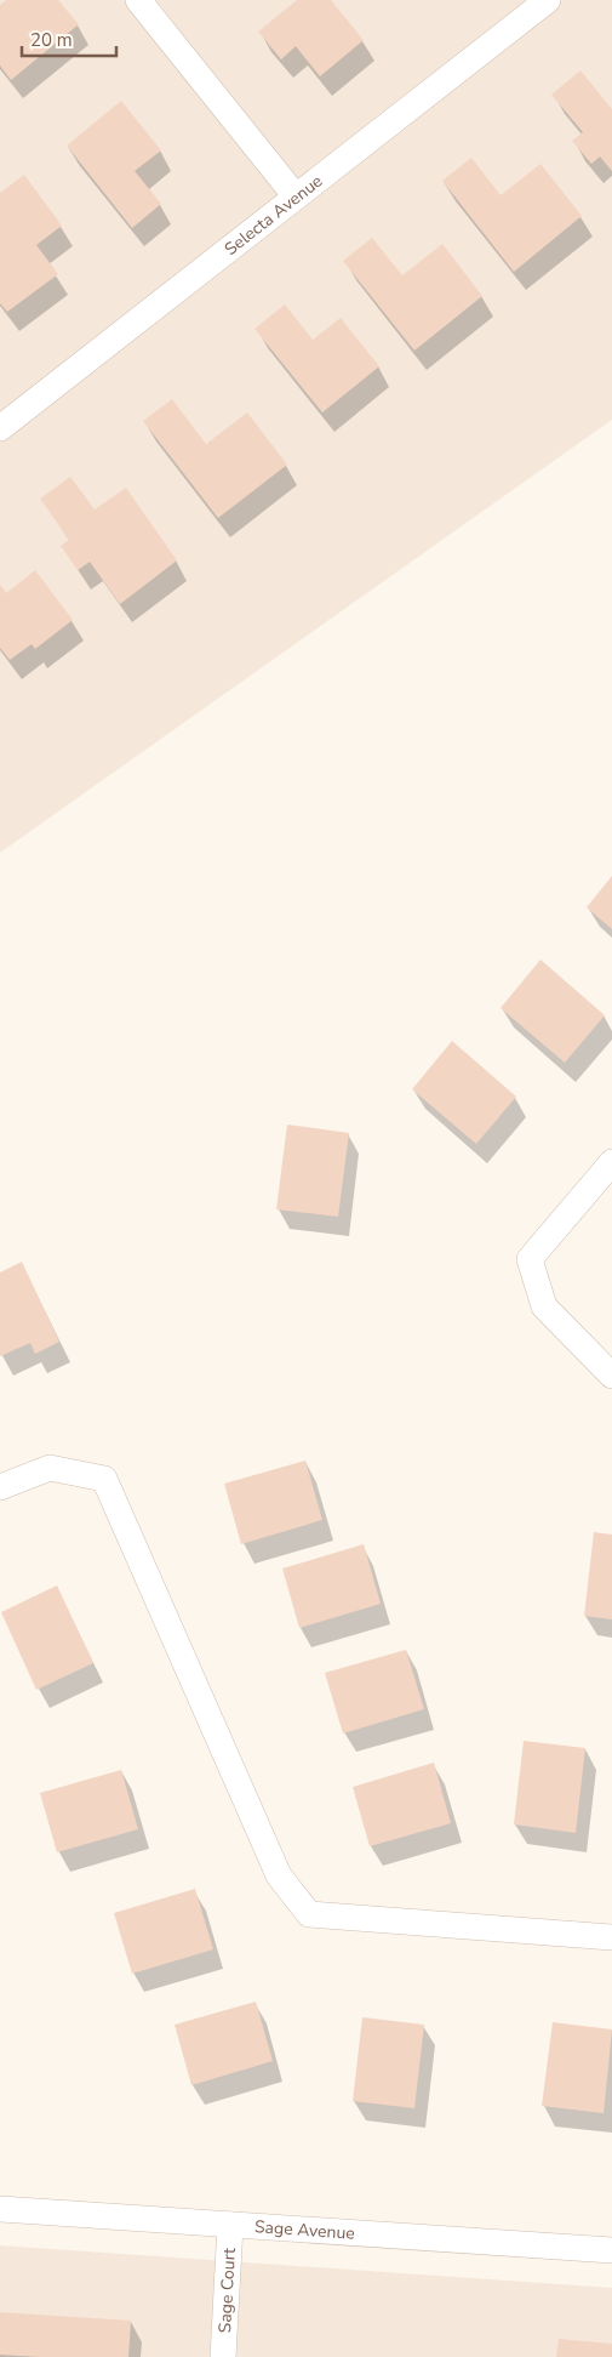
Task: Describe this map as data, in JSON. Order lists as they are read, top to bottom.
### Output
{
  "streets": {
    "street": ["Selecta Avenue", "Sage Avenue", "Sage Court"]
  },
  "crossings": [
    ["Sage Avenue", "Sage Court"]
  ],
  "scale_bar": "20 m"
}
